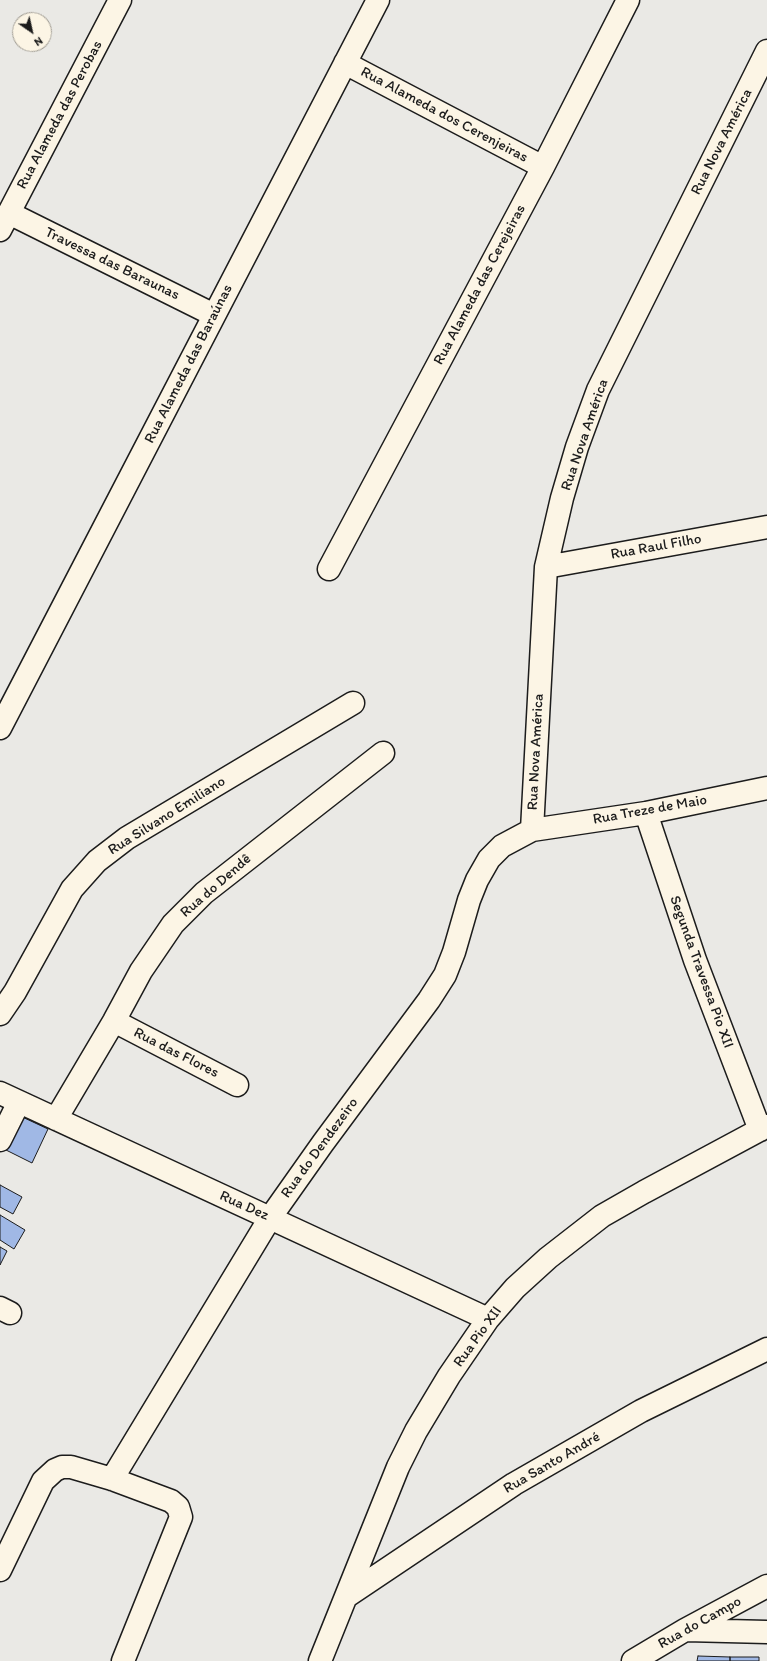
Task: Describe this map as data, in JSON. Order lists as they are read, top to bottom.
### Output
{
  "streets": {
    "street": [
      "Rua Alameda das Perobas",
      "Rua Alameda dos Cerenjeiras",
      "Rua Nova América",
      "Travessa das Baraunas",
      "Rua Alameda das Cerejeiras",
      "Rua Alameda das Baraúnas",
      "Rua Raul Filho",
      "Rua Treze de Maio",
      "Rua Silvano Emiliano",
      "Rua do Dendê",
      "Segunda Travessa Pio XII",
      "Rua das Flores",
      "Rua do Dendezeiro",
      "Rua Dez",
      "Rua Pio XII",
      "Rua Santo André",
      "Rua do Campo"
    ]
  },
  "crossings": [
    ["Rua Alameda das Perobas", "Travessa das Baraunas"],
    ["Rua Alameda dos Cerenjeiras", "Rua Alameda das Cerejeiras"],
    ["Rua Alameda dos Cerenjeiras", "Rua Alameda das Baraúnas"],
    ["Rua Nova América", "Rua Raul Filho"],
    ["Rua Nova América", "Rua Treze de Maio"],
    ["Rua Nova América", "Rua do Dendezeiro"],
    ["Travessa das Baraunas", "Rua Alameda das Baraúnas"],
    ["Rua Treze de Maio", "Segunda Travessa Pio XII"],
    ["Rua Treze de Maio", "Rua do Dendezeiro"],
    ["Rua do Dendê", "Rua das Flores"],
    ["Rua do Dendê", "Rua Dez"],
    ["Segunda Travessa Pio XII", "Rua Pio XII"],
    ["Rua do Dendezeiro", "Rua Dez"],
    ["Rua Dez", "Rua Pio XII"],
    ["Rua Pio XII", "Rua Santo André"]
  ],
  "north": "bottom right"
}
